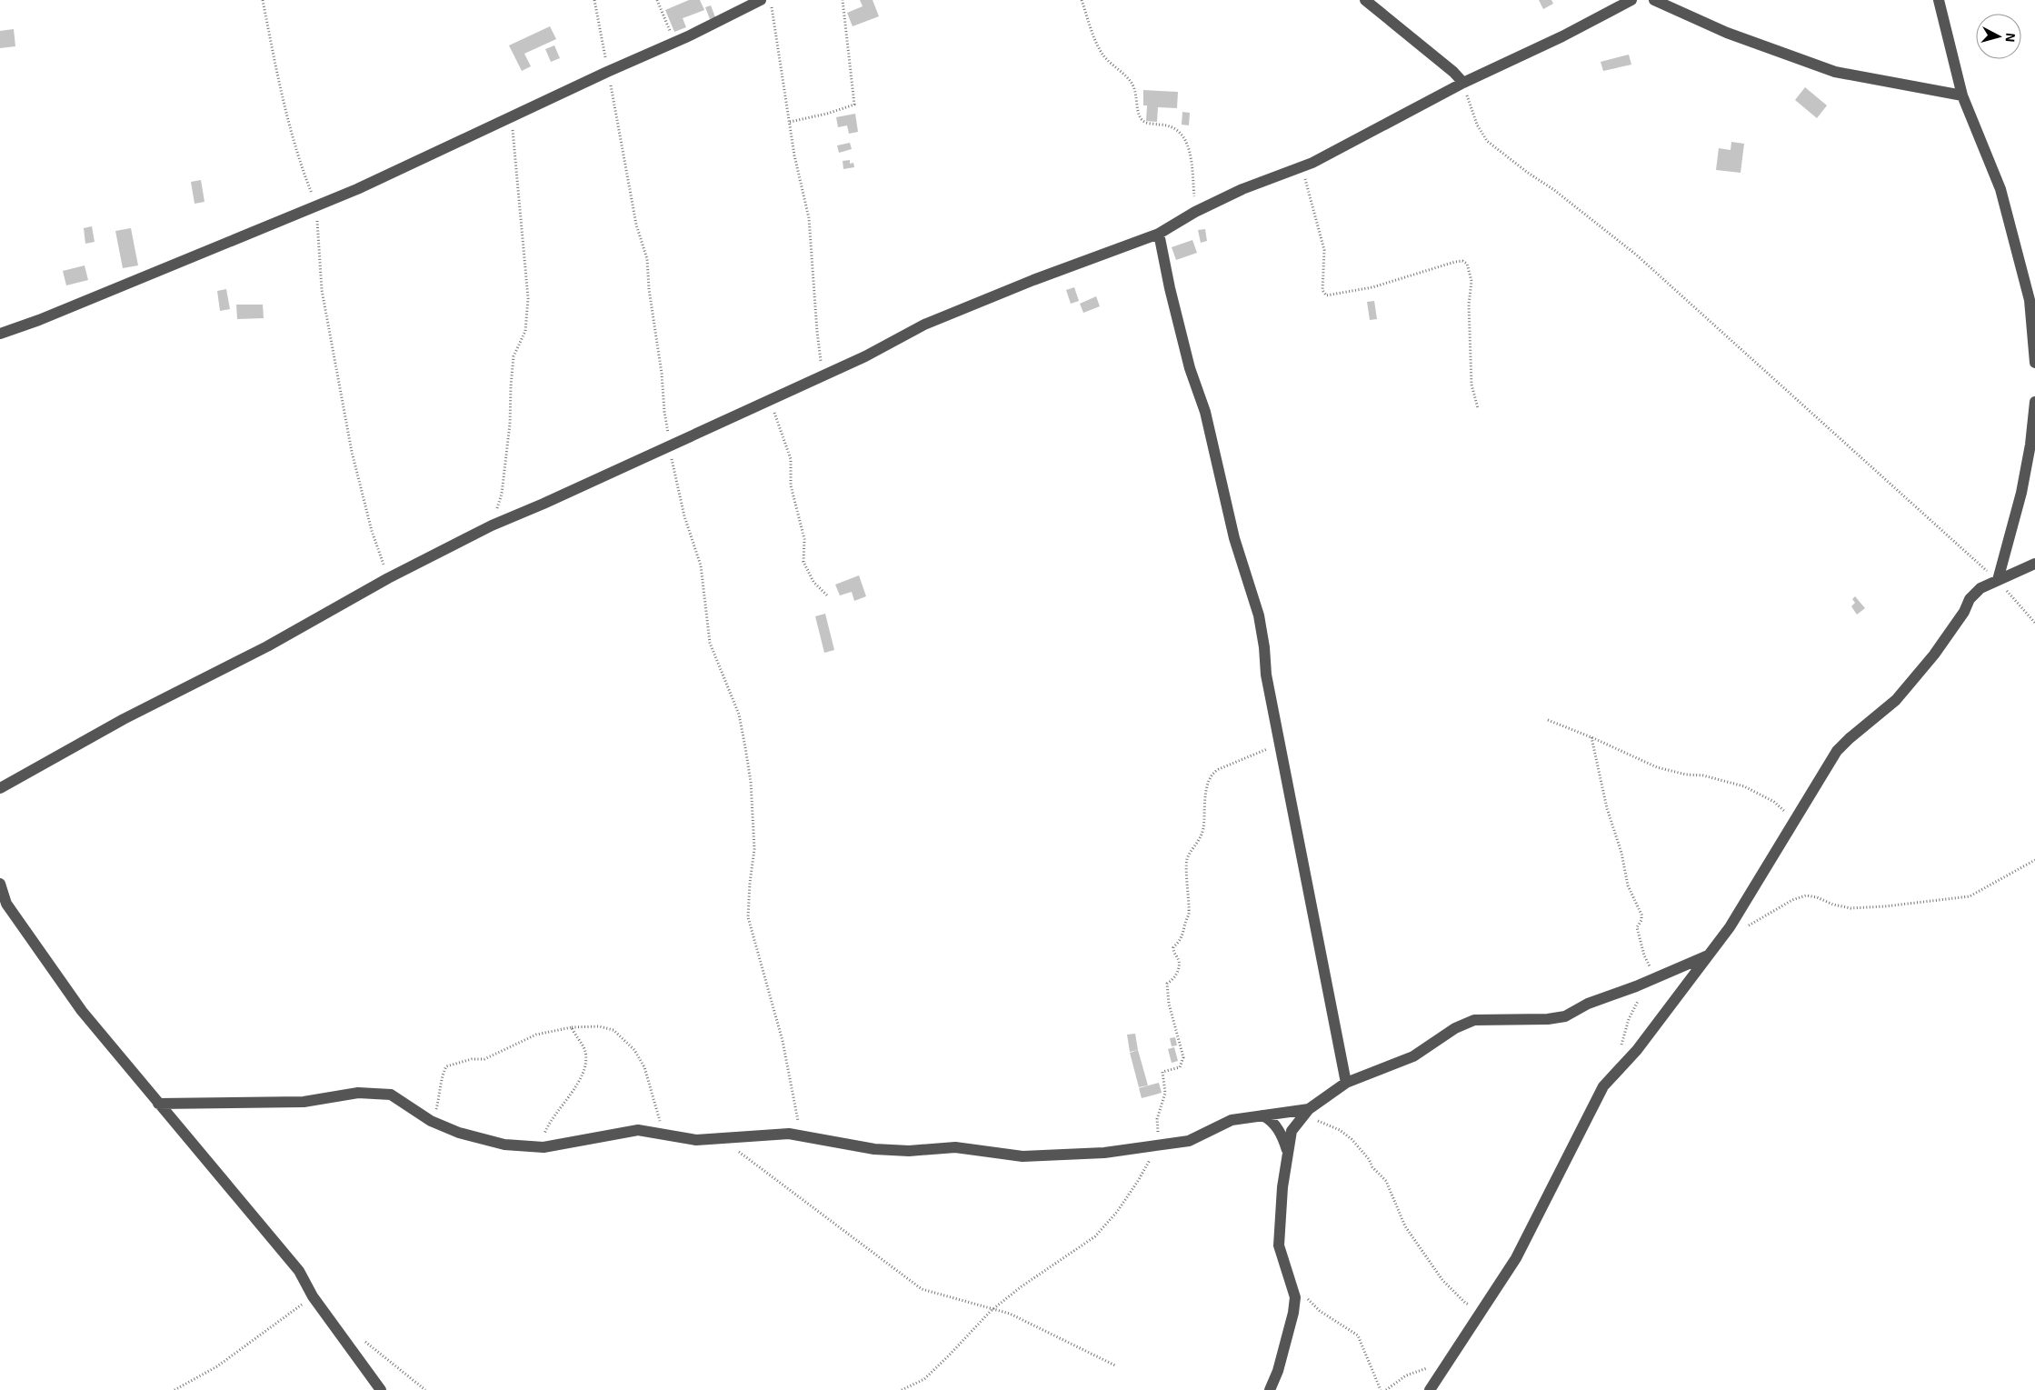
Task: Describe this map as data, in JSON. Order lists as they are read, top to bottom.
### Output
{
  "north": "right"
}
